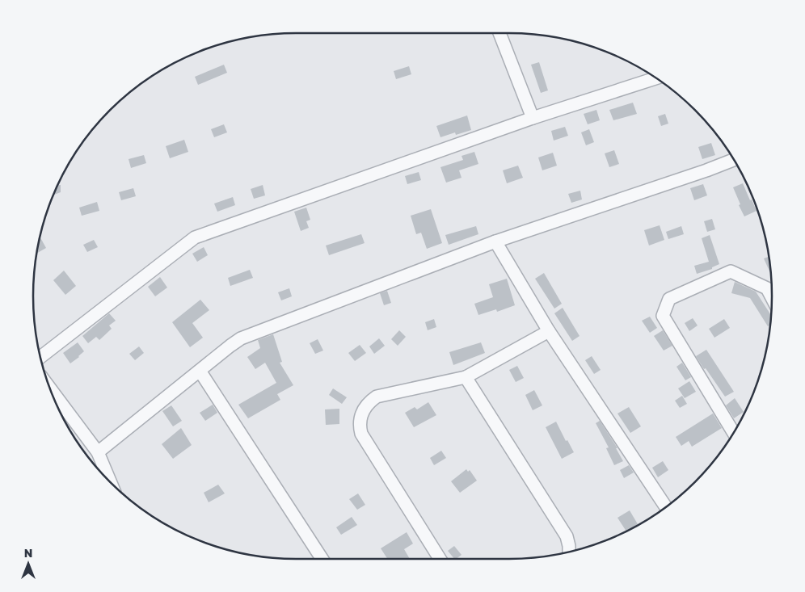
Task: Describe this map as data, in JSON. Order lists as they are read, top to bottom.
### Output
{
  "north": "top"
}
